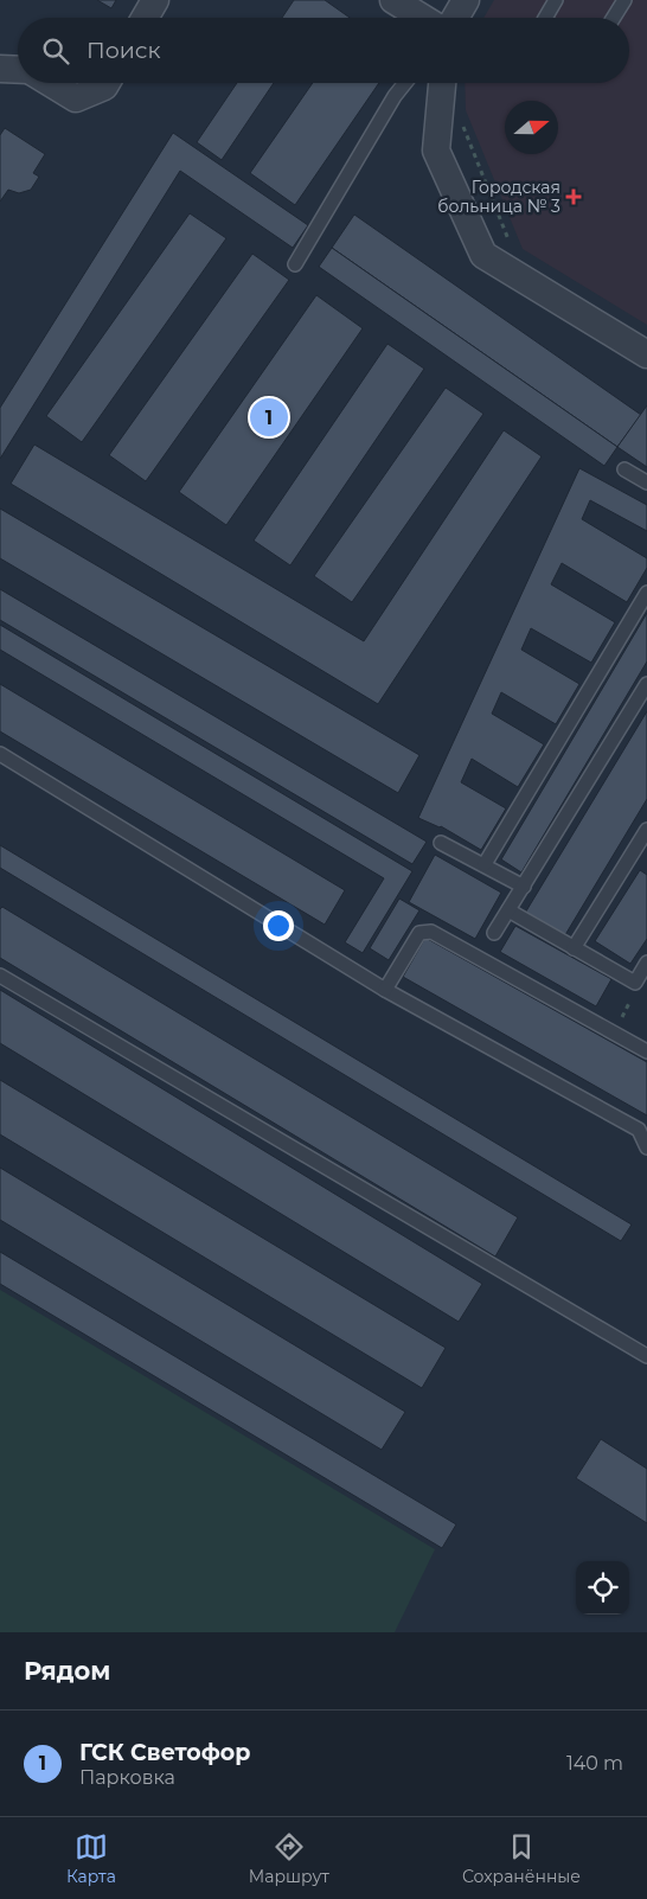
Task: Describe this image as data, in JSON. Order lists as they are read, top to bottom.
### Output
{
  "places": {
    "health": ["Городская больница № 3"]
  },
  "north": "right",
  "page": {
    "search": "Поиск",
    "pins": "1",
    "heading": "Рядом",
    "list": [
      {
        "mark": "1",
        "name": "ГСК Светофор",
        "note": "Парковка",
        "value": "140 m"
      }
    ],
    "nav": ["Карта", "Маршрут", "Сохранённые"]
  }
}
